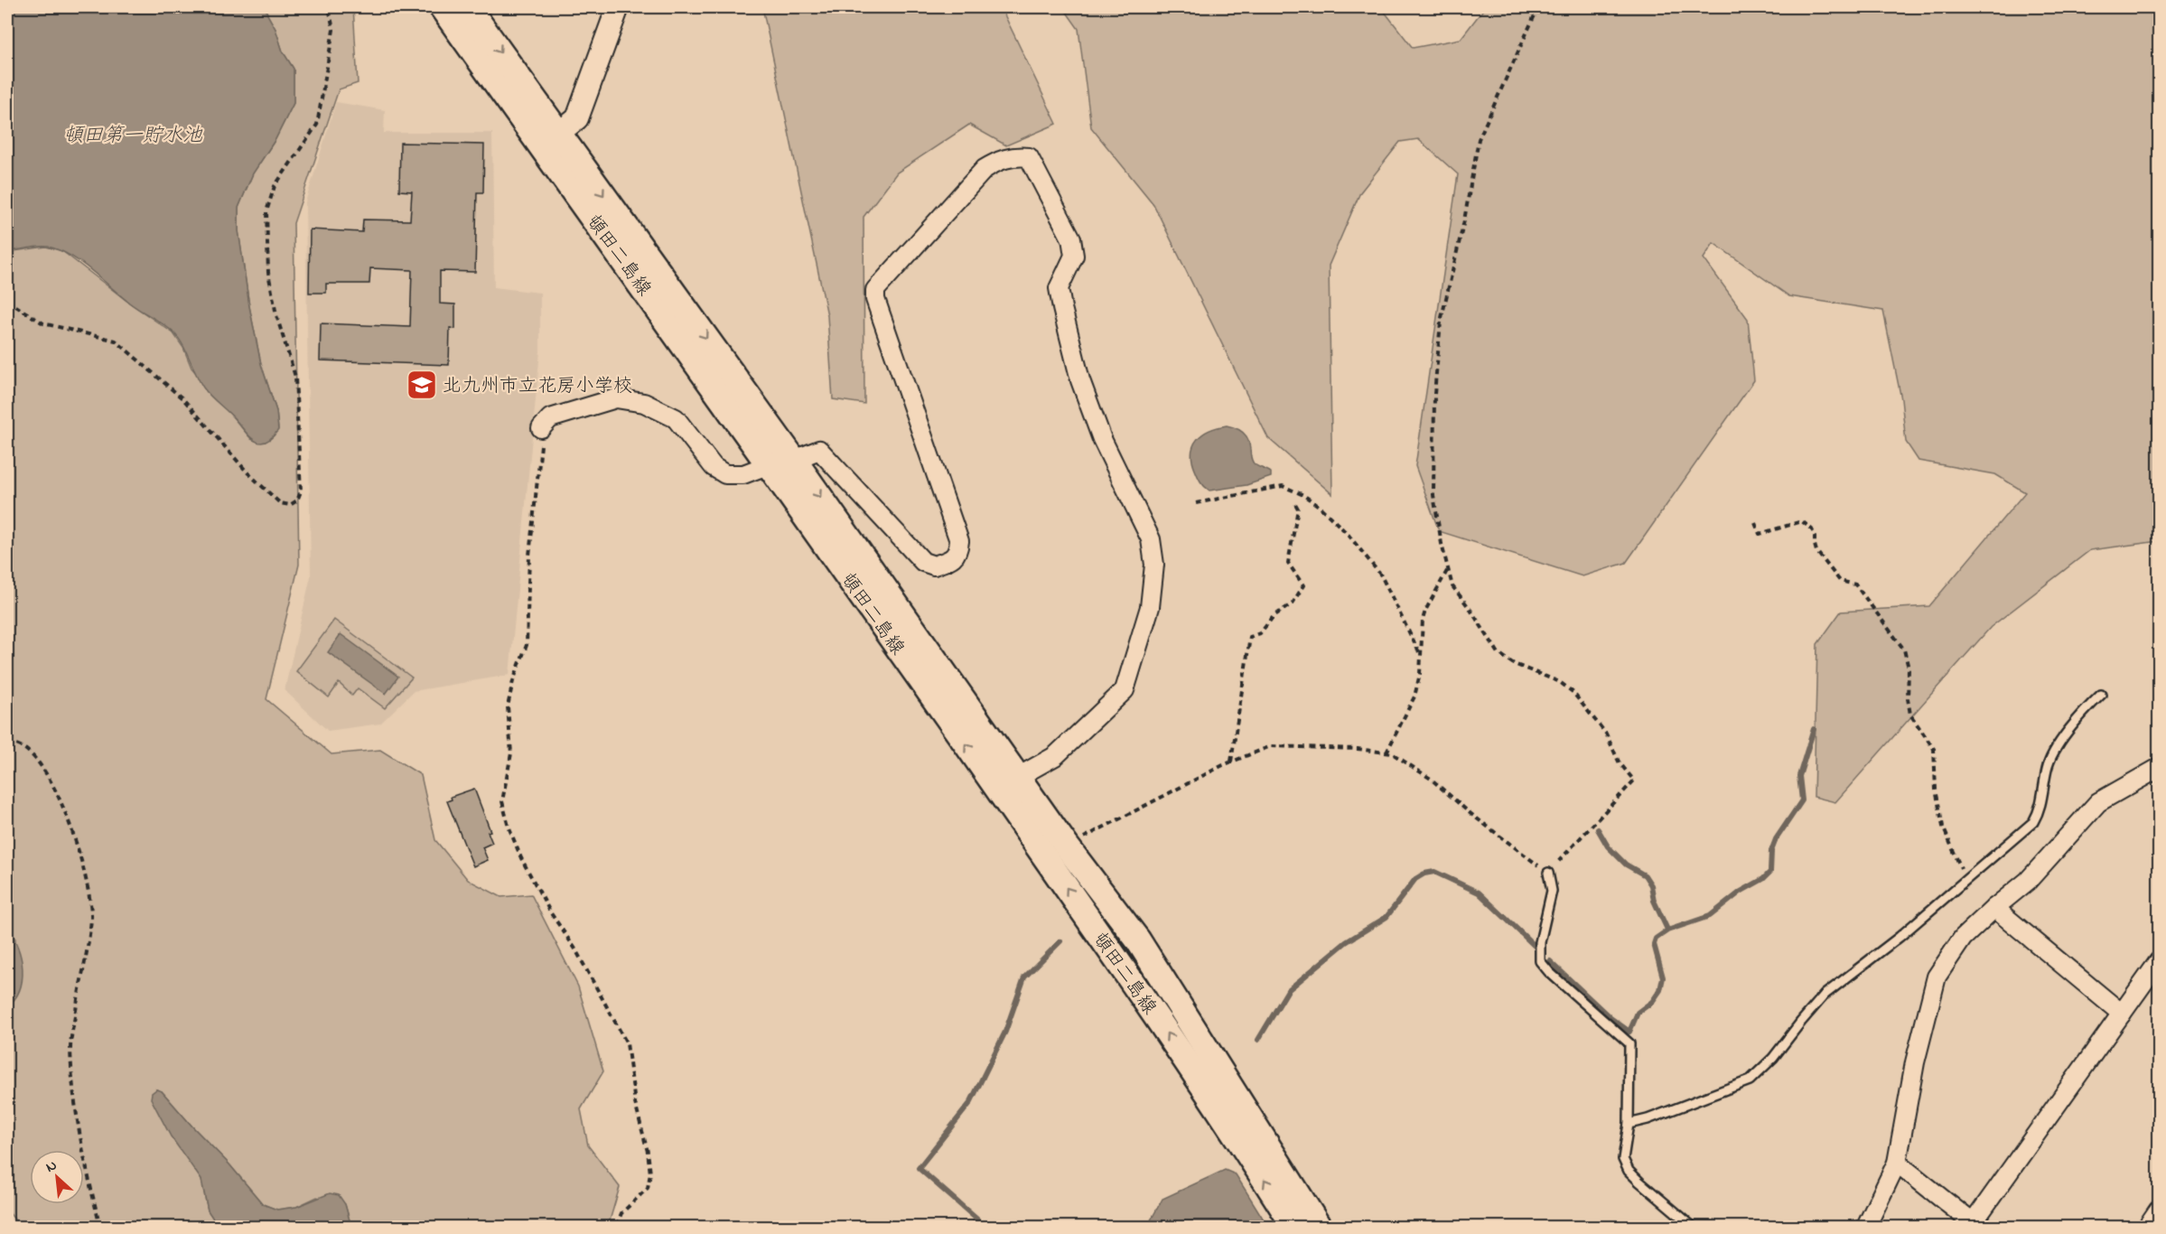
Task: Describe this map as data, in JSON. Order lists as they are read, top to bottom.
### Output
{
  "streets": {
    "main road": ["頓田二島線"]
  },
  "water": ["頓田第一貯水池"],
  "places": {
    "school or university": ["北九州市立花房小学校"]
  },
  "north": "top left"
}
